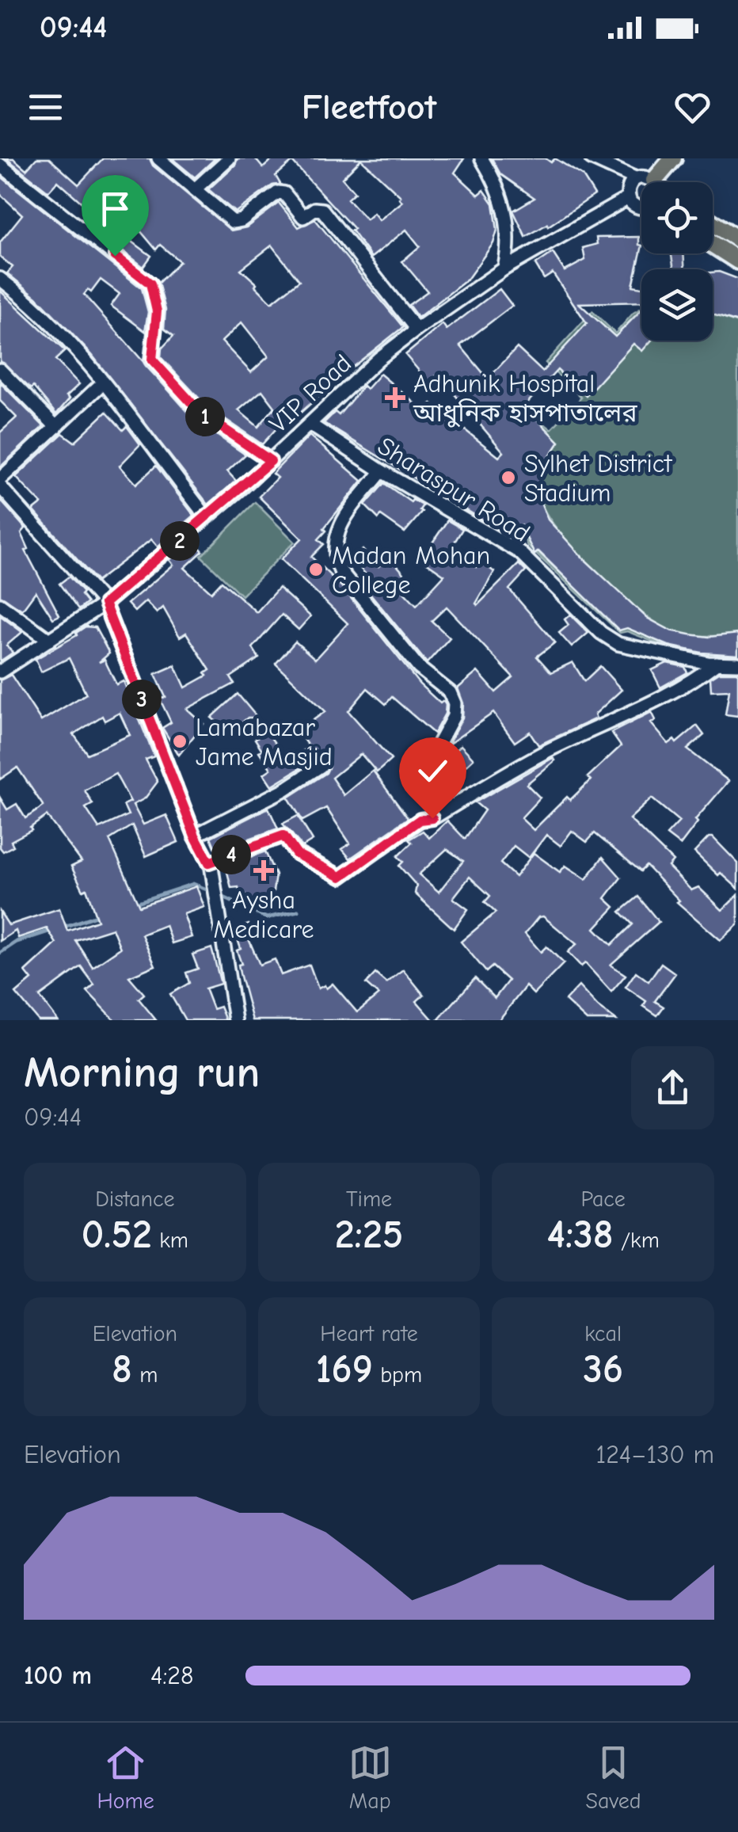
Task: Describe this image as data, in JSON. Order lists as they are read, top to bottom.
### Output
{
  "streets": {
    "street": ["VIP Road", "Sharaspur Road"]
  },
  "crossings": [
    ["VIP Road", "Sharaspur Road"]
  ],
  "places": {
    "health": ["Adhunik Hospital আধুনিক হাসপাতালের", "Aysha Medicare"],
    "other": ["Sylhet District Stadium", "Madan Mohan College", "Lamabazar Jame Masjid"]
  },
  "page": {
    "status": "09:44",
    "header": "Fleetfoot",
    "pins": [
      "1",
      "2",
      "3",
      "4"
    ],
    "heading": ["Morning run", "09:44"],
    "stats": [
      ["Distance", "0.52 km"],
      ["Time", "2:25"],
      ["Pace", "4:38 /km"],
      ["Elevation", "8 m"],
      ["Heart rate", "169 bpm"],
      ["kcal", "36"]
    ],
    "chart": ["Elevation", "124–130 m"],
    "list": [
      {
        "name": "100 m",
        "note": "4:28"
      }
    ],
    "tabs": ["Home", "Map", "Saved"]
  }
}
